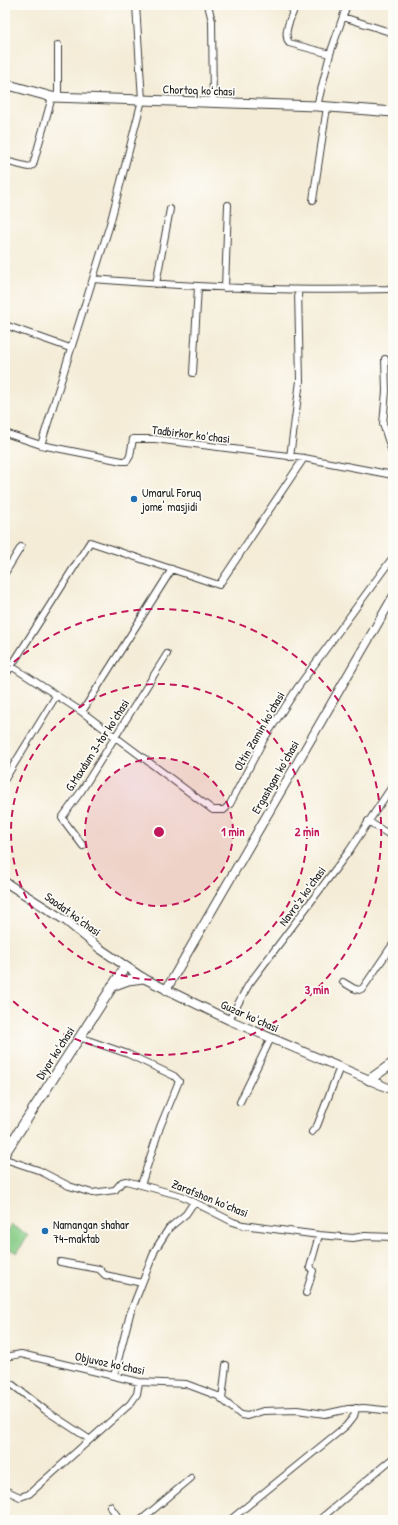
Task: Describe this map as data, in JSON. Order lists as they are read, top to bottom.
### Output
{
  "streets": {
    "main road": ["Chortoq koʻchasi", "Diyor koʻchasi"],
    "street": [
      "Tadbirkor koʻchasi",
      "Oltin Zamin koʻchasi",
      "G.Maxdum 3-tor koʻchasi",
      "Ergashgan koʻchasi",
      "Navroʻz koʻchasi",
      "Saodat koʻchasi",
      "Guzar koʻchasi",
      "Zarafshon koʻchasi",
      "Objuvoz koʻchasi"
    ]
  },
  "crossings": [
    ["Oltin Zamin koʻchasi", "G.Maxdum 3-tor koʻchasi"],
    ["Ergashgan koʻchasi", "Guzar koʻchasi"],
    ["Navroʻz koʻchasi", "Guzar koʻchasi"],
    ["Saodat koʻchasi", "Guzar koʻchasi"],
    ["Saodat koʻchasi", "Diyor koʻchasi"],
    ["Guzar koʻchasi", "Diyor koʻchasi"]
  ],
  "places": ["Umarul Foruq jome' masjidi", "Namangan shahar 74-maktab"],
  "rings": ["1 min", "2 min", "3 min"]
}
